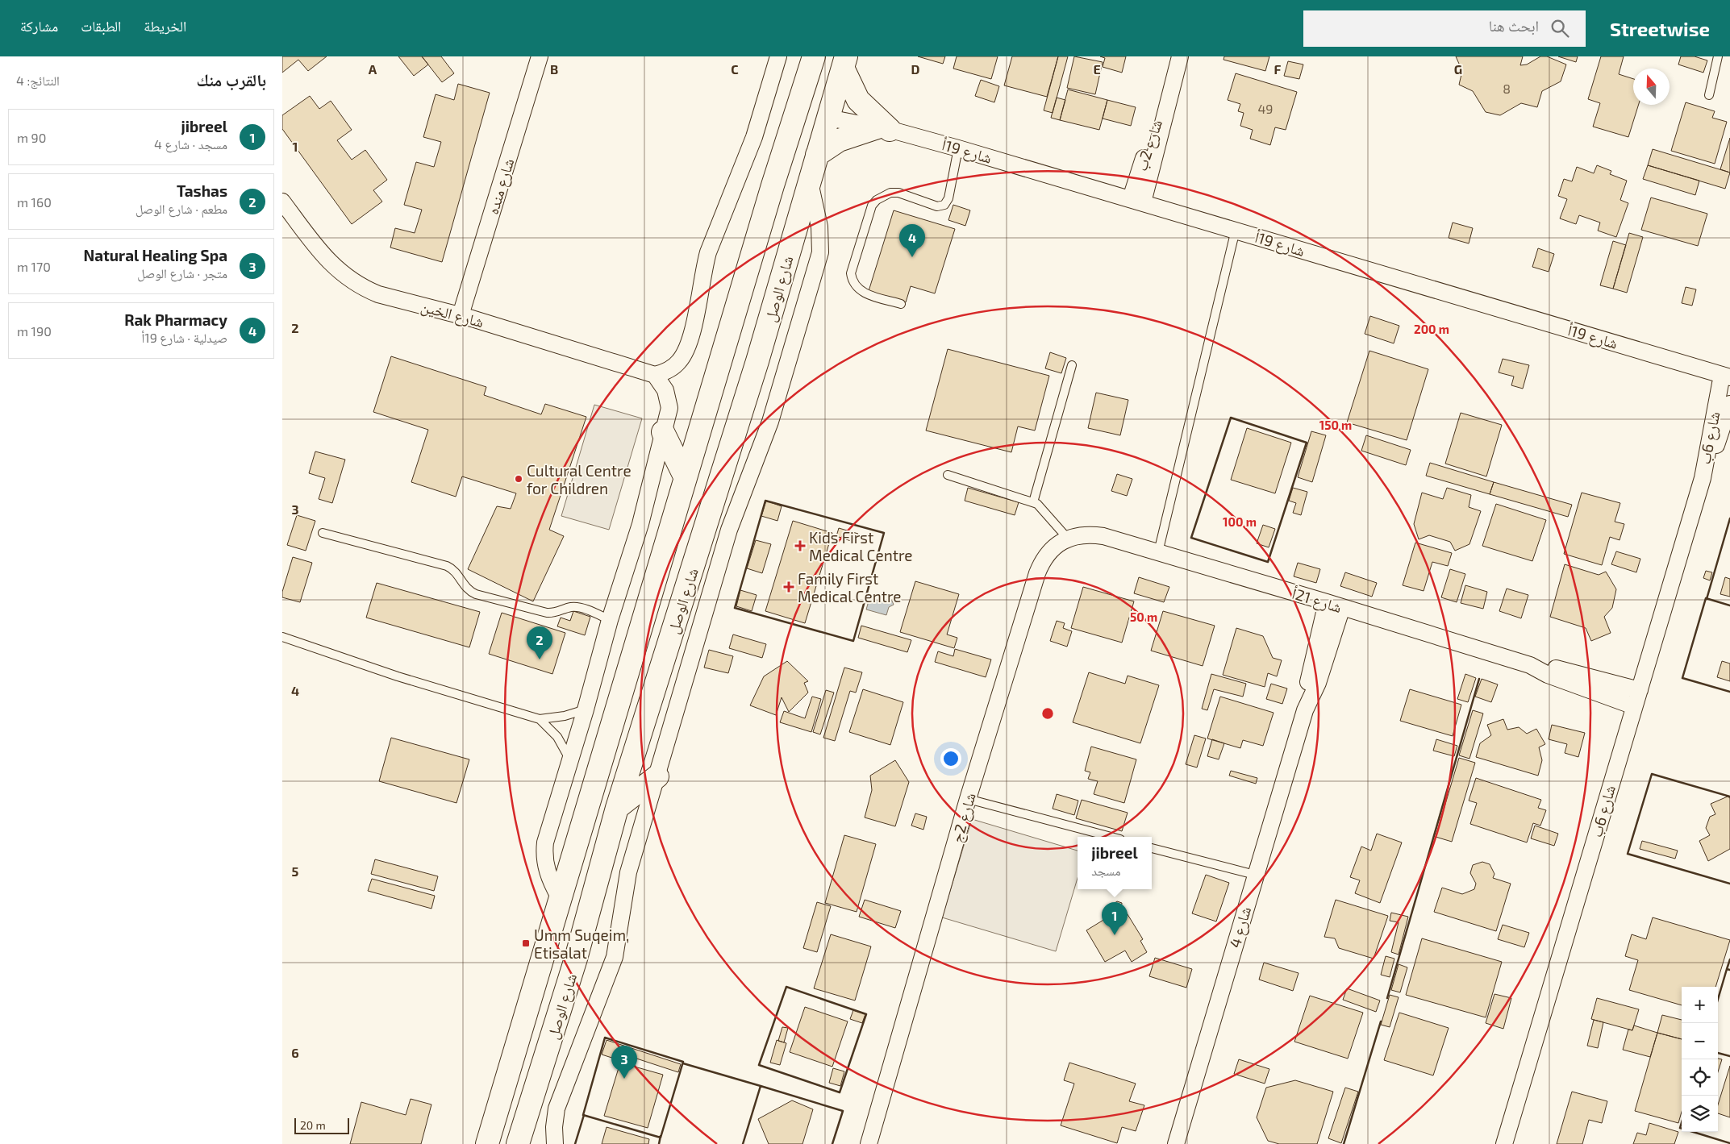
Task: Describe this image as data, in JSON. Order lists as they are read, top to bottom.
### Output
{
  "streets": {
    "main road": ["شارع الوصل"],
    "street": [
      "شارع 2ب",
      "شارع 19أ",
      "شارع منده",
      "شارع الخين",
      "شارع 6ب",
      "شارع 21أ",
      "شارع 2ج",
      "شارع 4"
    ]
  },
  "crossings": [
    ["شارع 2ب", "شارع 19أ"],
    ["شارع 19أ", "شارع الوصل"],
    ["شارع 19أ", "شارع 6ب"],
    ["شارع منده", "شارع الخين"],
    ["شارع 6ب", "شارع 21أ"],
    ["شارع 21أ", "شارع 2ج"],
    ["شارع 21أ", "شارع 4"]
  ],
  "places": {
    "other": ["Cultural Centre for Children"],
    "health": ["Kids First Medical Centre", "Family First Medical Centre"],
    "transit": ["Umm Suqeim, Etisalat"]
  },
  "house_numbers": ["8", "49"],
  "scale_bar": "20 m",
  "north": "top",
  "page": {
    "header": "Streetwise",
    "search": "ابحث هنا",
    "nav": ["الخريطة", "الطبقات", "مشاركة"],
    "heading": ["بالقرب منك", "النتائج: 4"],
    "list": [
      {
        "mark": "1",
        "name": "jibreel",
        "note": "مسجد · شارع 4",
        "value": "90 m"
      },
      {
        "mark": "2",
        "name": "Tashas",
        "note": "مطعم · شارع الوصل",
        "value": "160 m"
      },
      {
        "mark": "3",
        "name": "Natural Healing Spa",
        "note": "متجر · شارع الوصل",
        "value": "170 m"
      },
      {
        "mark": "4",
        "name": "Rak Pharmacy",
        "note": "صيدلية · شارع 19أ",
        "value": "190 m"
      }
    ],
    "pins": [
      "4",
      "2",
      "1",
      "3"
    ],
    "popup": ["jibreel", "مسجد"],
    "map_buttons": ["+", "−"],
    "scale": "20 m"
  },
  "grid": {
    "columns": [
      "A",
      "B",
      "C",
      "D",
      "E",
      "F",
      "G"
    ],
    "rows": [
      "1",
      "2",
      "3",
      "4",
      "5",
      "6"
    ]
  },
  "rings": [
    "200 m",
    "150 m",
    "100 m",
    "50 m"
  ]
}
